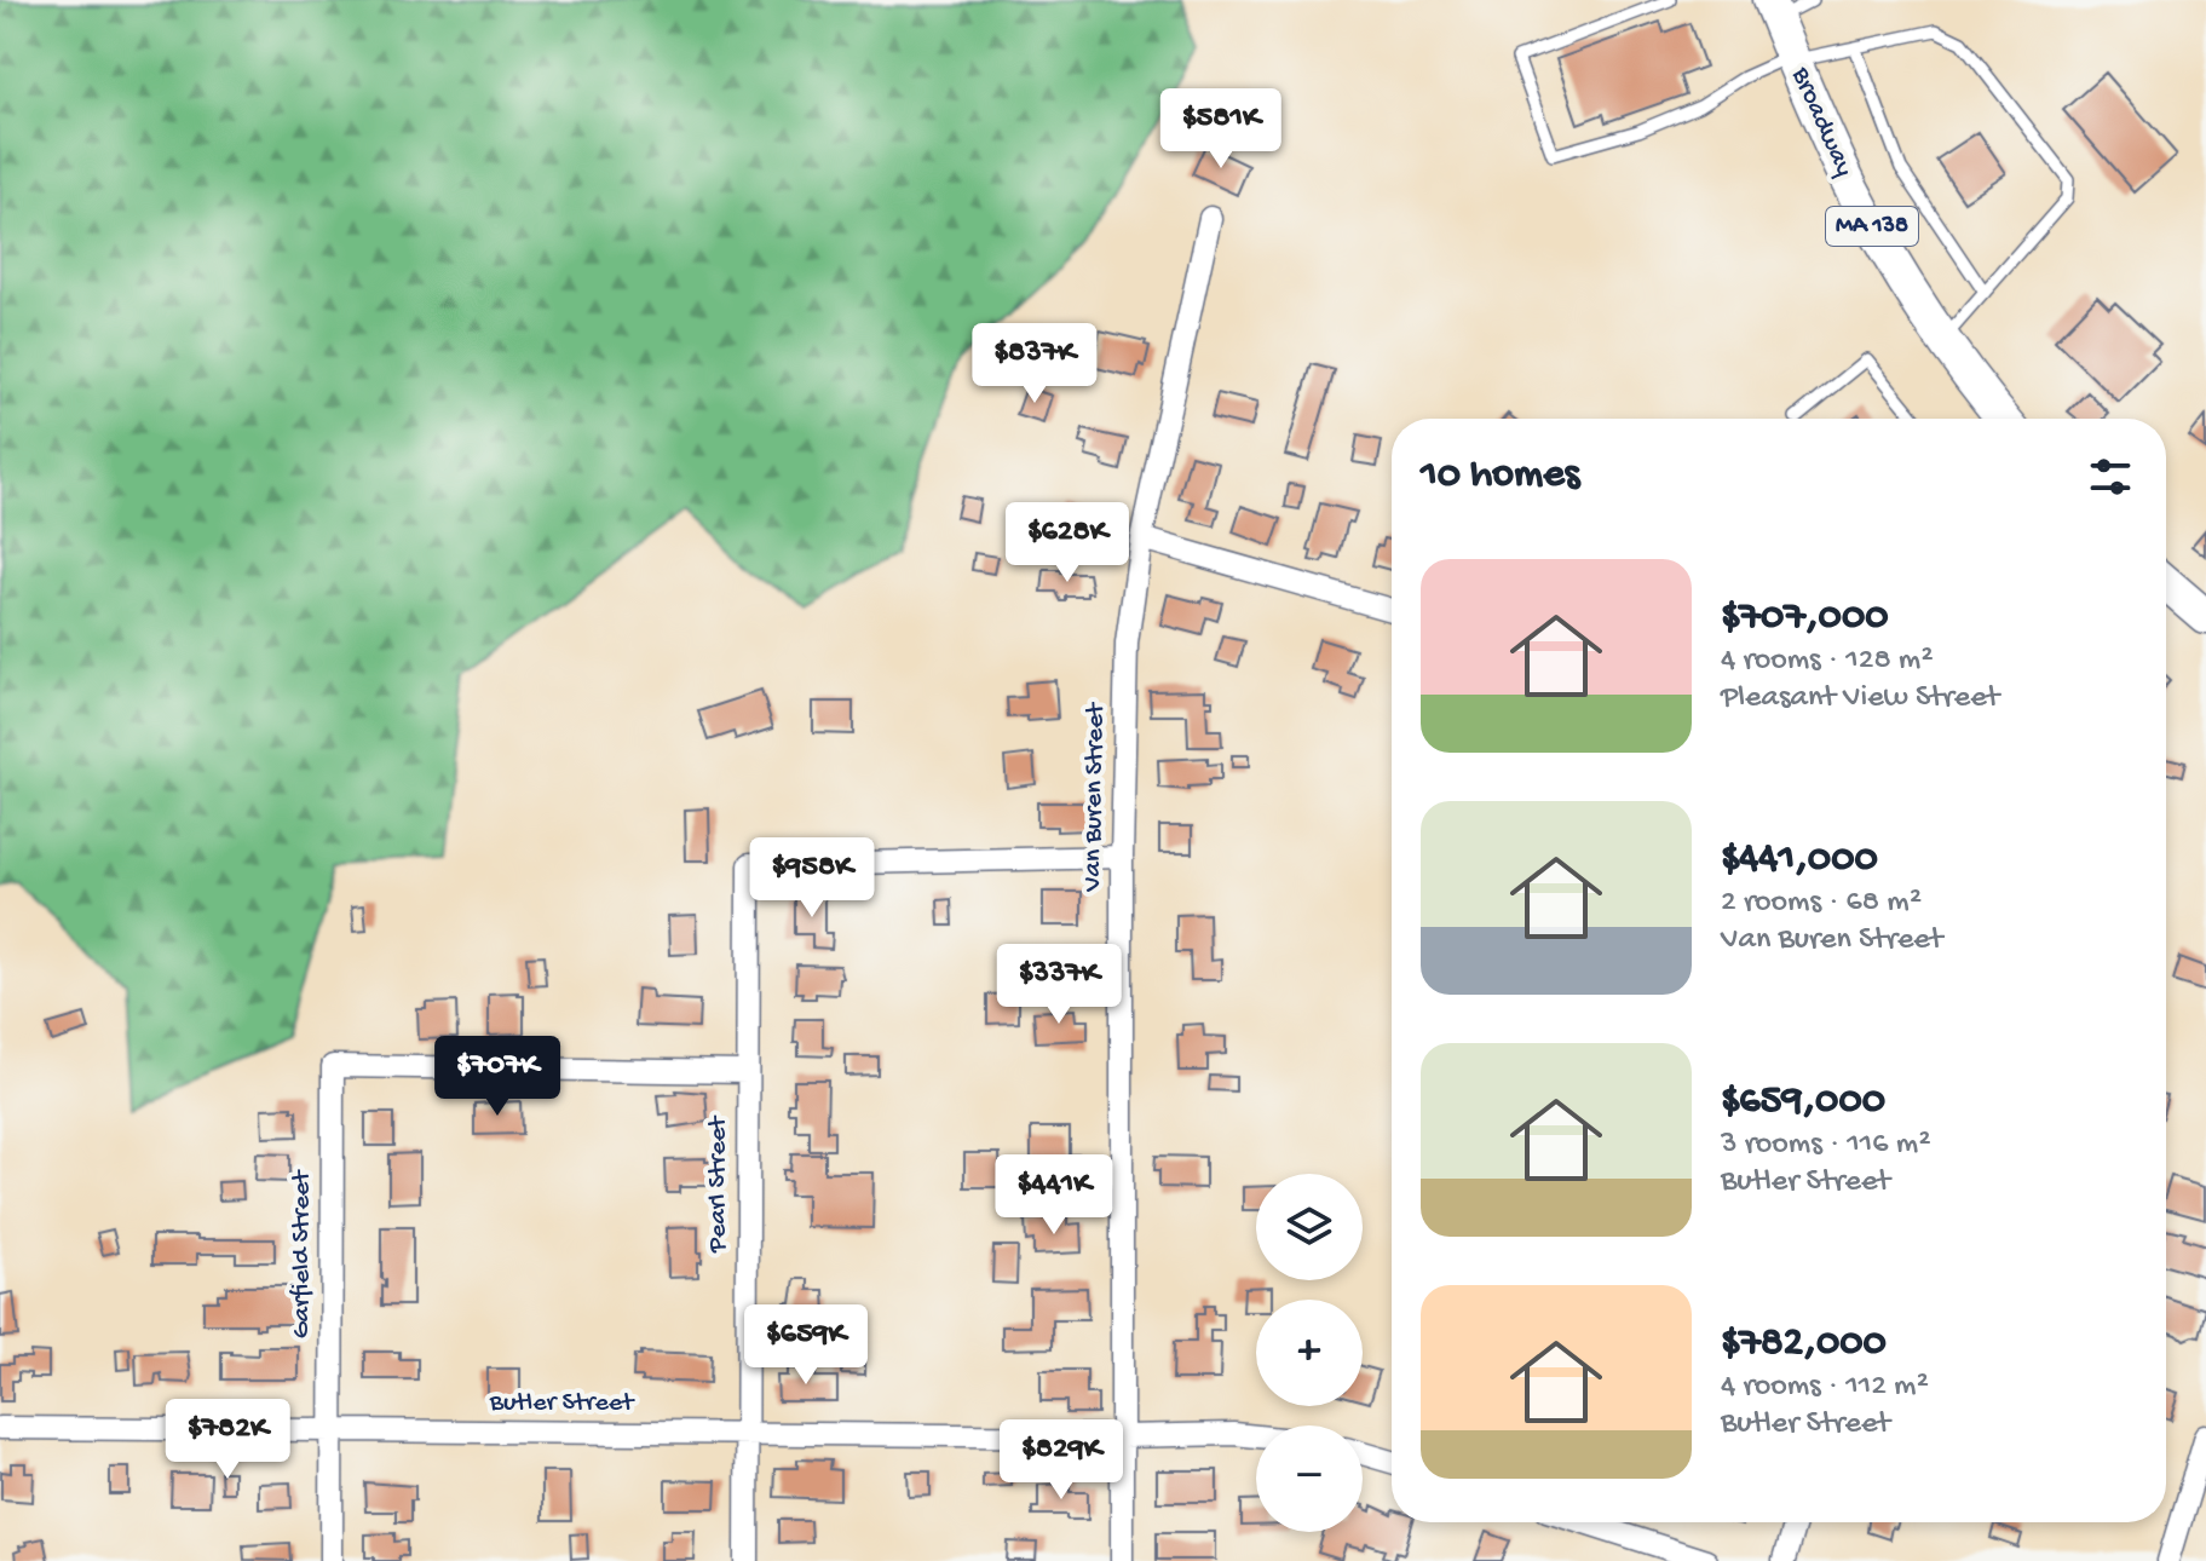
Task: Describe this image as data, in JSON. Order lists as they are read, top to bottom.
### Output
{
  "streets": {
    "main road": ["Broadway", "MA 138"],
    "street": [
      "Van Buren Street",
      "Pearl Street",
      "Garfield Street",
      "Butler Street"
    ]
  },
  "crossings": [
    ["Van Buren Street", "Pearl Street"],
    ["Van Buren Street", "Butler Street"],
    ["Pearl Street", "Garfield Street"],
    ["Pearl Street", "Butler Street"],
    ["Garfield Street", "Butler Street"]
  ],
  "page": {
    "price": [
      "$581K",
      "$837K",
      "$628K",
      "$958K",
      "$337K",
      "$707K",
      "$441K",
      "$659K",
      "$782K",
      "$829K"
    ],
    "heading": "10 homes",
    "list": [
      {
        "name": "$707,000",
        "note": "4 rooms · 128 m² · Pleasant View Street"
      },
      {
        "name": "$441,000",
        "note": "2 rooms · 68 m² · Van Buren Street"
      },
      {
        "name": "$659,000",
        "note": "3 rooms · 116 m² · Butler Street"
      },
      {
        "name": "$782,000",
        "note": "4 rooms · 112 m² · Butler Street"
      }
    ],
    "map_buttons": ["+", "−"]
  }
}
